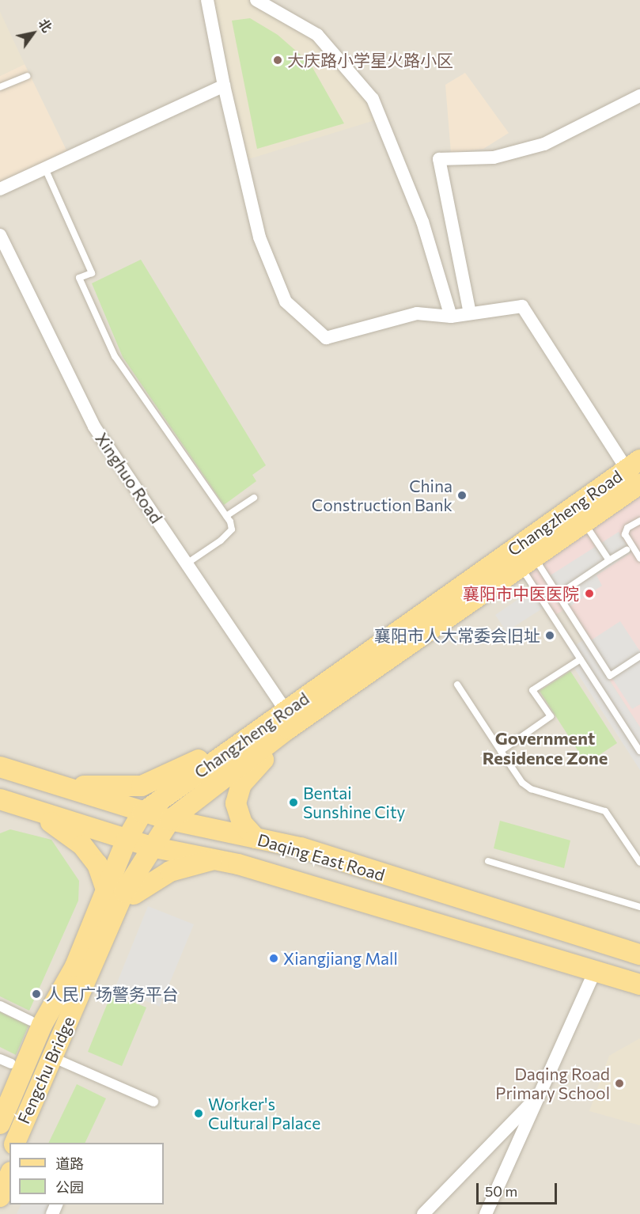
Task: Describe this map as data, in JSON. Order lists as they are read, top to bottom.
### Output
{
  "streets": {
    "main road": ["Changzheng Road", "Daqing East Road", "Fengchu Bridge"],
    "street": ["Xinghuo Road"]
  },
  "crossings": [
    ["Changzheng Road", "Daqing East Road"],
    ["Changzheng Road", "Fengchu Bridge"]
  ],
  "districts": ["Government Residence Zone"],
  "places": [
    "大庆路小学星火路小区",
    "China Construction Bank",
    "襄阳市中医医院",
    "襄阳市人大常委会旧址",
    "Bentai Sunshine City",
    "Xiangjiang Mall",
    "人民广场警务平台",
    "Daqing Road Primary School",
    "Worker's Cultural Palace"
  ],
  "legend": ["道路", "公园"],
  "scale_bar": "50 m",
  "north": "top right"
}
